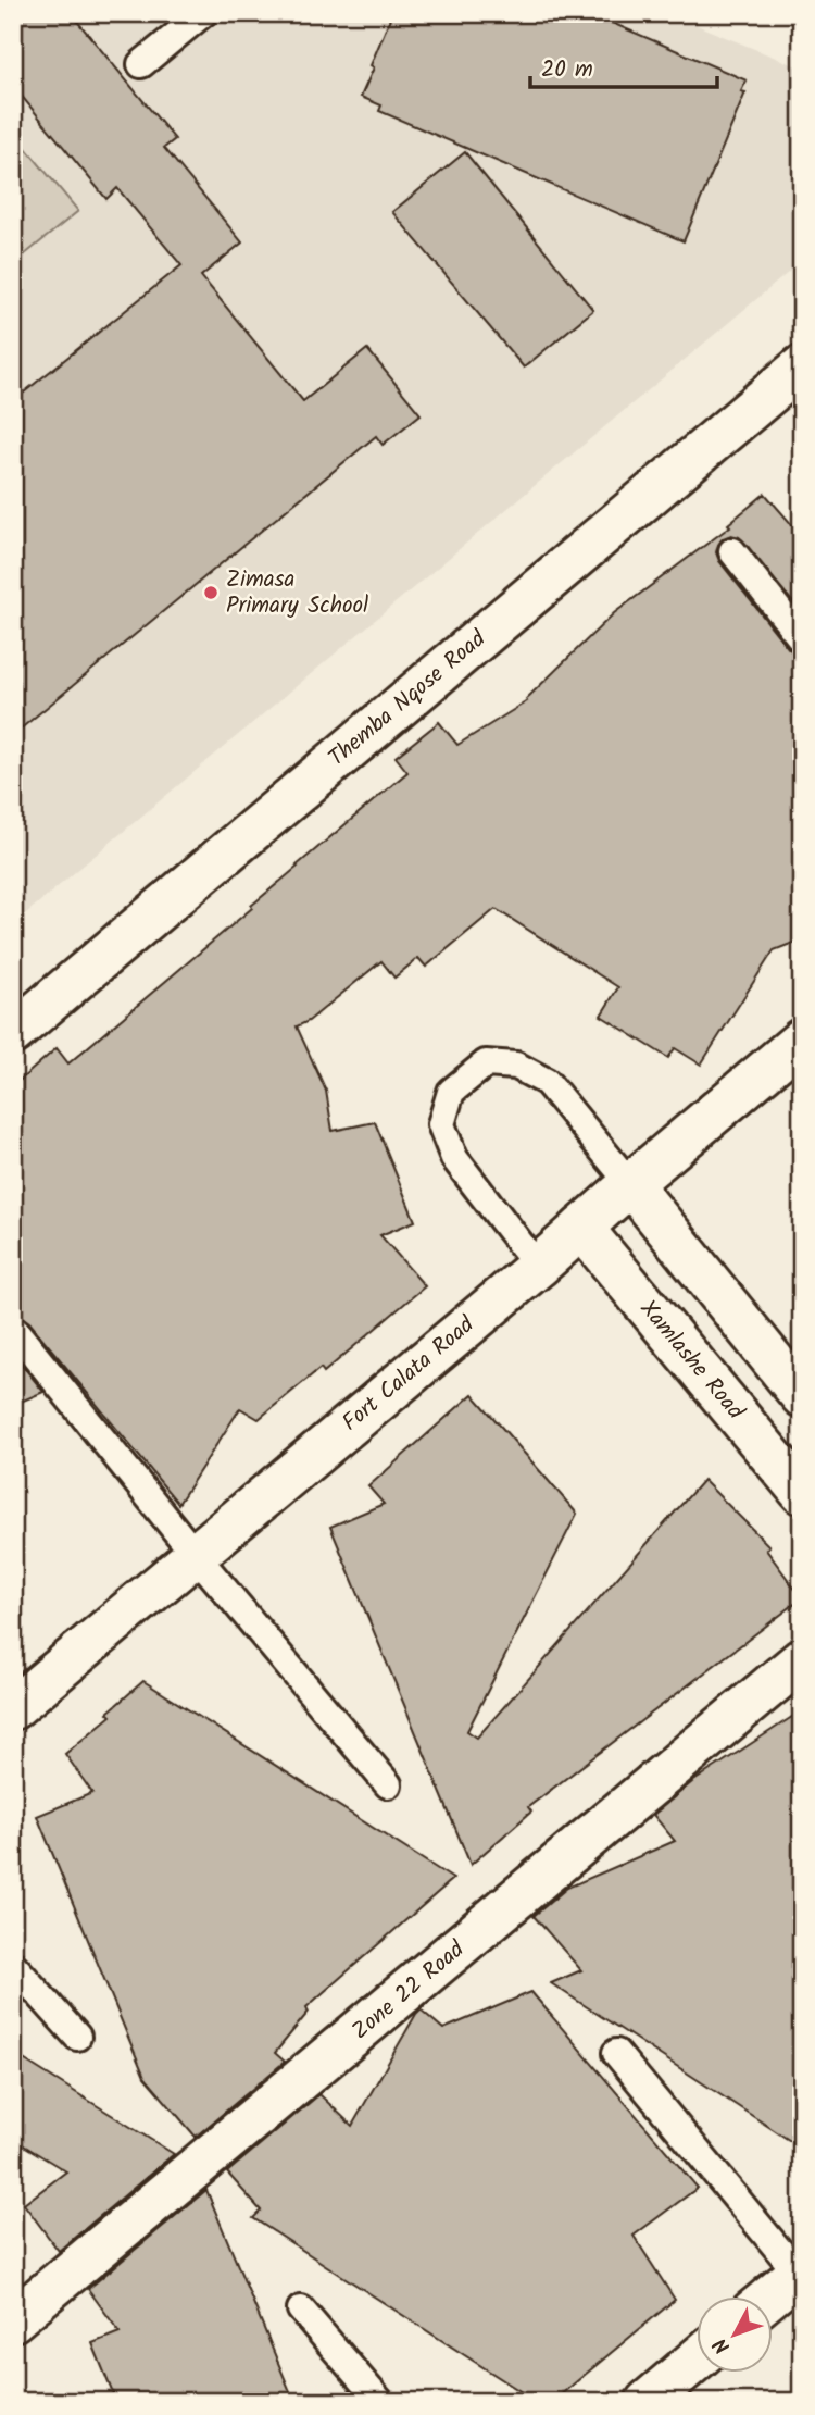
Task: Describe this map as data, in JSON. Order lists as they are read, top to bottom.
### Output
{
  "streets": {
    "street": [
      "Themba Nqose Road",
      "Xamlashe Road",
      "Fort Calata Road",
      "Zone 22 Road"
    ]
  },
  "crossings": [
    ["Xamlashe Road", "Fort Calata Road"]
  ],
  "places": ["Zimasa Primary School"],
  "scale_bar": "20 m",
  "north": "bottom left"
}
